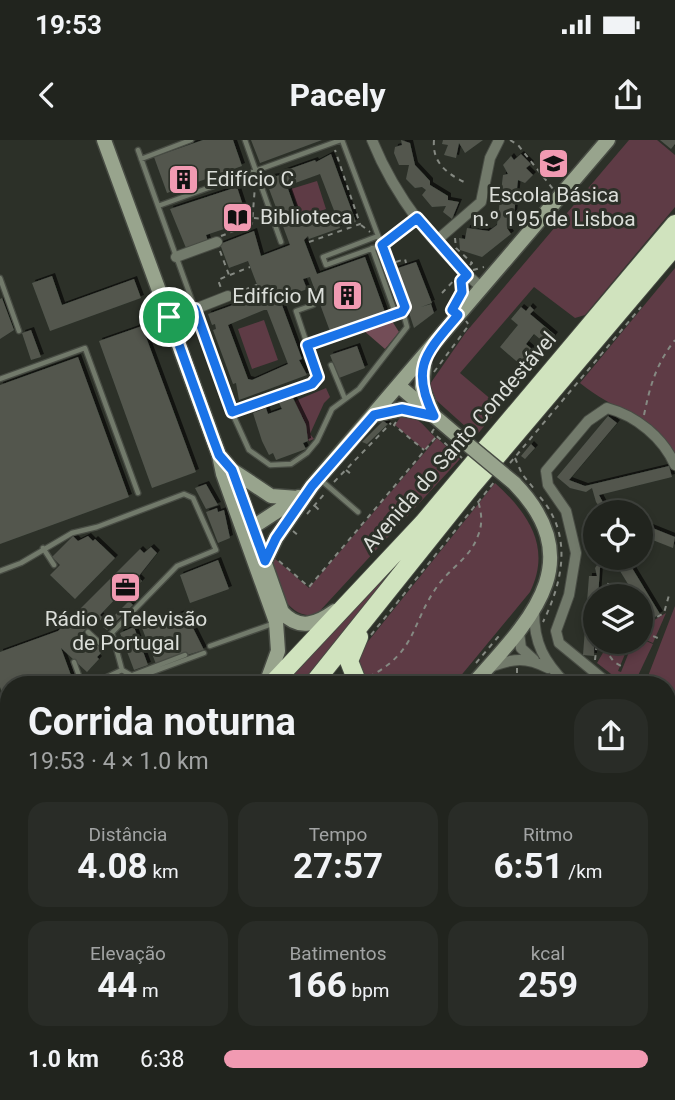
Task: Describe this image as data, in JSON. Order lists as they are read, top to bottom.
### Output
{
  "streets": {
    "highway": ["Avenida do Santo Condestável"]
  },
  "places": {
    "school or university": ["Escola Básica n.º 195 de Lisboa"],
    "building": ["Edifício C", "Edifício M"],
    "library": ["Biblioteca"],
    "office": ["Rádio e Televisão de Portugal"]
  },
  "page": {
    "status": "19:53",
    "header": "Pacely",
    "heading": ["Corrida noturna", "19:53 · 4 × 1.0 km"],
    "stats": [
      ["Distância", "4.08 km"],
      ["Tempo", "27:57"],
      ["Ritmo", "6:51 /km"],
      ["Elevação", "44 m"],
      ["Batimentos", "166 bpm"],
      ["kcal", "259"]
    ],
    "list": [
      {
        "name": "1.0 km",
        "note": "6:38"
      }
    ]
  }
}
